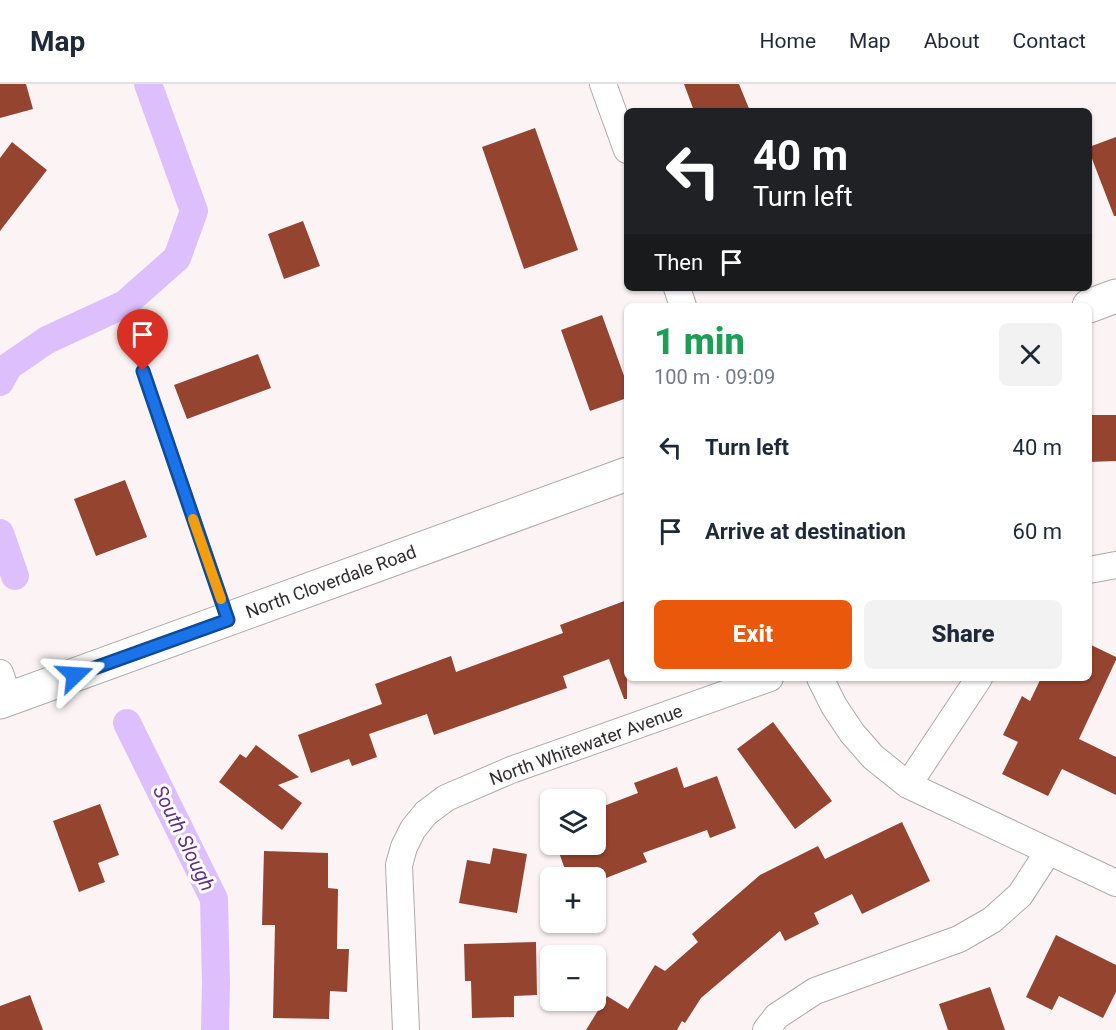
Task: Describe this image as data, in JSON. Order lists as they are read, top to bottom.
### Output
{
  "streets": {
    "main road": ["North Cloverdale Road"],
    "street": ["North Whitewater Avenue"]
  },
  "water": ["South Slough"],
  "page": {
    "header": "Map",
    "nav": [
      "Home",
      "Map",
      "About",
      "Contact"
    ],
    "turn": ["40 m", "Turn left"],
    "then": "Then",
    "heading": ["1 min", "100 m · 09:09"],
    "list": [
      {
        "name": "Turn left",
        "value": "40 m"
      },
      {
        "name": "Arrive at destination",
        "value": "60 m"
      }
    ],
    "buttons": ["Exit", "Share"],
    "map_buttons": ["+", "−"]
  }
}
